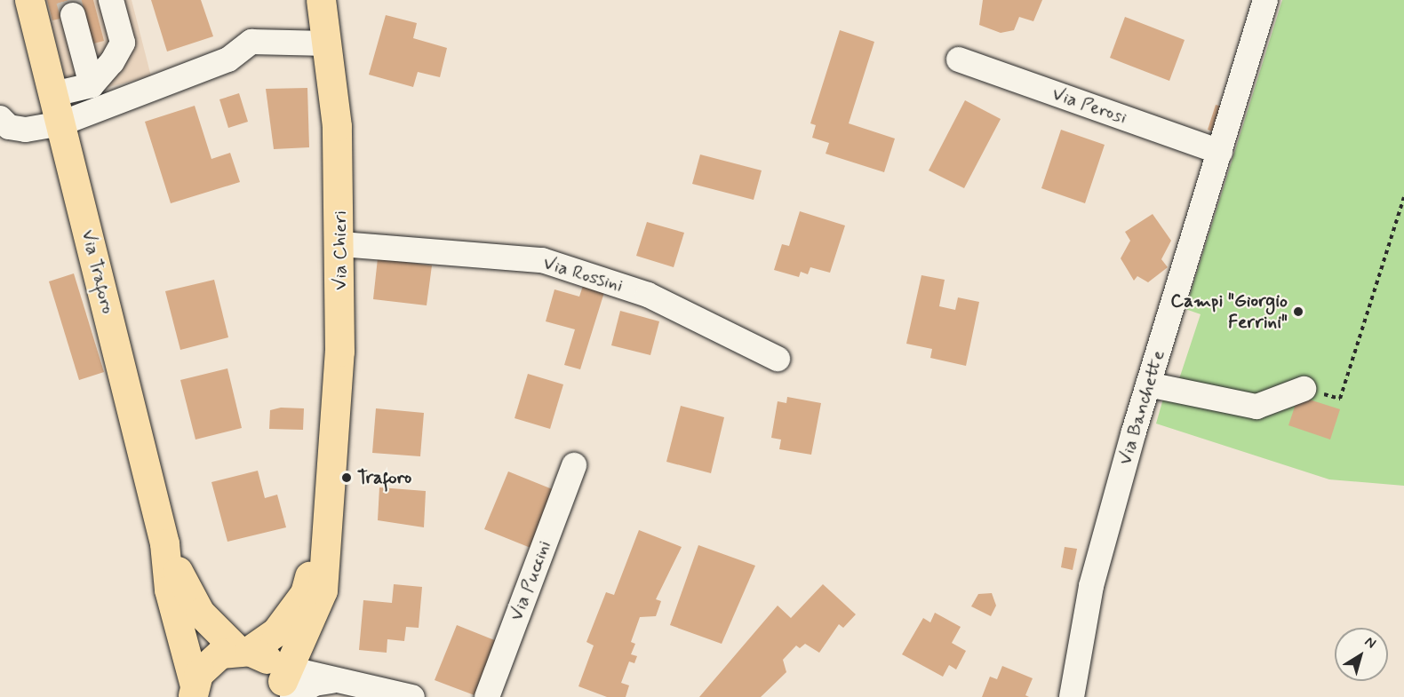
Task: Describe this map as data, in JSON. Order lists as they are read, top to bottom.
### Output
{
  "streets": {
    "main road": ["Via Chieri", "Via Traforo"],
    "street": [
      "Via Perosi",
      "Via Rossini",
      "Via Banchette",
      "Via Puccini"
    ]
  },
  "crossings": [
    ["Via Perosi", "Via Banchette"],
    ["Via Chieri", "Via Traforo"],
    ["Via Chieri", "Via Rossini"]
  ],
  "places": ["Campi \"Giorgio Ferrini\"", "Traforo"],
  "north": "top right"
}
